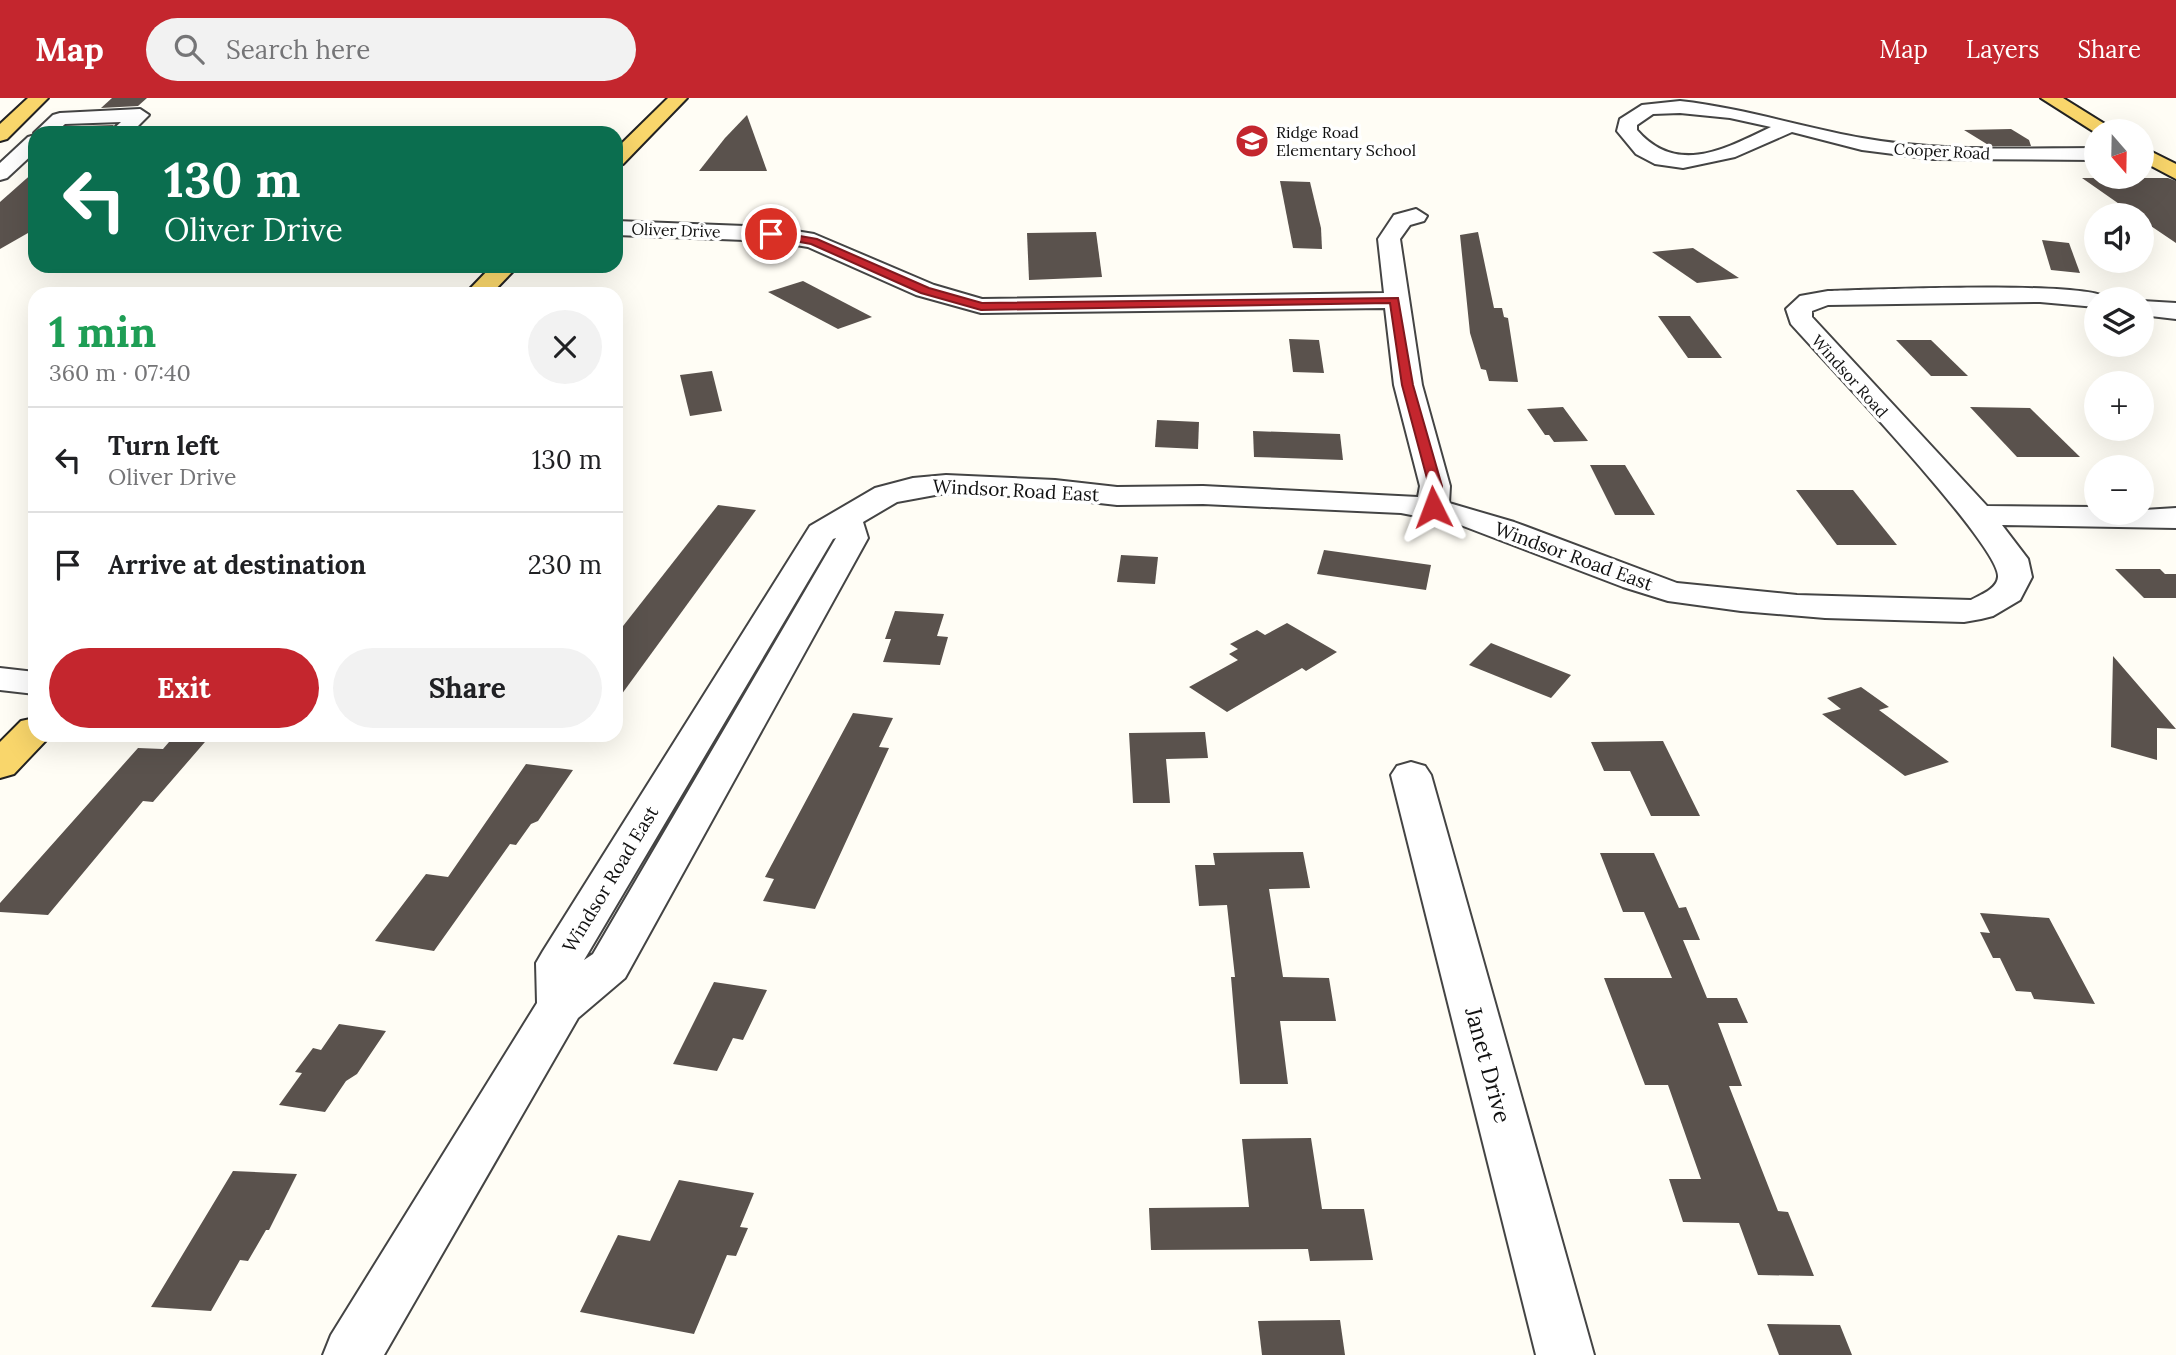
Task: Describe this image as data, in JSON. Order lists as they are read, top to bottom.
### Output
{
  "streets": {
    "street": [
      "Cooper Road",
      "Oliver Drive",
      "Windsor Road",
      "Windsor Road East",
      "Janet Drive"
    ]
  },
  "crossings": [
    ["Windsor Road", "Windsor Road East"]
  ],
  "places": {
    "school or university": ["Ridge Road Elementary School"]
  },
  "north": "bottom",
  "page": {
    "header": "Map",
    "search": "Search here",
    "nav": ["Map", "Layers", "Share"],
    "map_buttons": ["+", "−"],
    "turn": ["130 m", "Oliver Drive"],
    "heading": ["1 min", "360 m · 07:40"],
    "list": [
      {
        "name": "Turn left",
        "note": "Oliver Drive",
        "value": "130 m"
      },
      {
        "name": "Arrive at destination",
        "value": "230 m"
      }
    ],
    "buttons": ["Exit", "Share"]
  }
}
